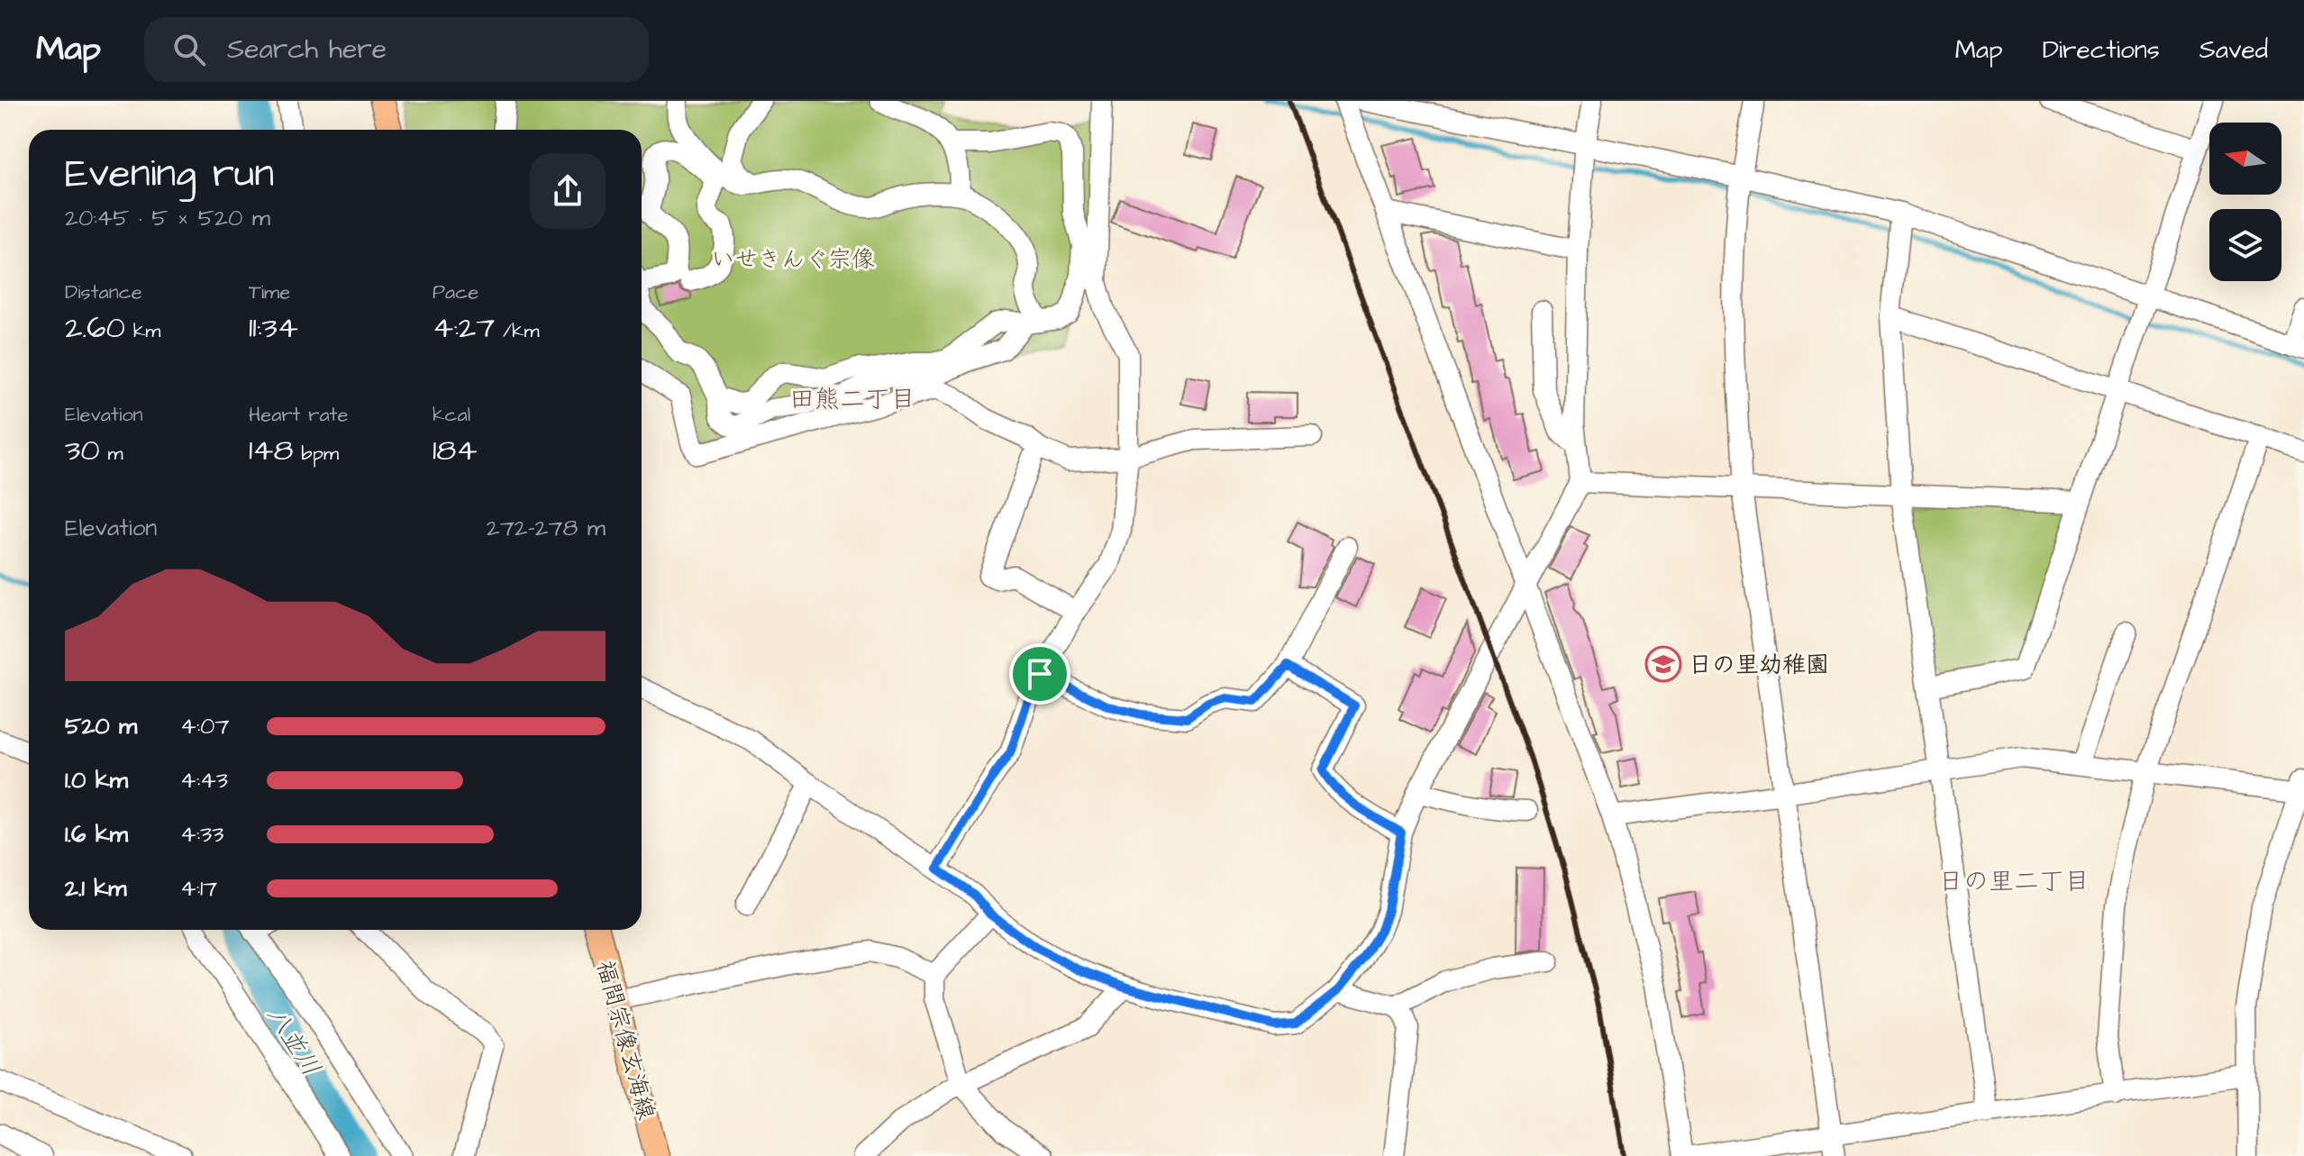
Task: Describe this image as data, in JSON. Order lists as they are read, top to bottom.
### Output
{
  "streets": {
    "main road": ["福間宗像玄海線"]
  },
  "districts": ["田熊二丁目", "日の里二丁目"],
  "water": ["八並川"],
  "parks": ["いせきんぐ宗像"],
  "places": {
    "school or university": ["日の里幼稚園"]
  },
  "north": "left",
  "page": {
    "header": "Map",
    "search": "Search here",
    "nav": ["Map", "Directions", "Saved"],
    "heading": ["Evening run", "20:45 · 5 × 520 m"],
    "stats": [
      ["Distance", "2.60 km"],
      ["Time", "11:34"],
      ["Pace", "4:27 /km"],
      ["Elevation", "30 m"],
      ["Heart rate", "148 bpm"],
      ["kcal", "184"]
    ],
    "chart": ["Elevation", "272–278 m"],
    "list": [
      {
        "name": "520 m",
        "note": "4:07"
      },
      {
        "name": "1.0 km",
        "note": "4:43"
      },
      {
        "name": "1.6 km",
        "note": "4:33"
      },
      {
        "name": "2.1 km",
        "note": "4:17"
      }
    ]
  }
}
